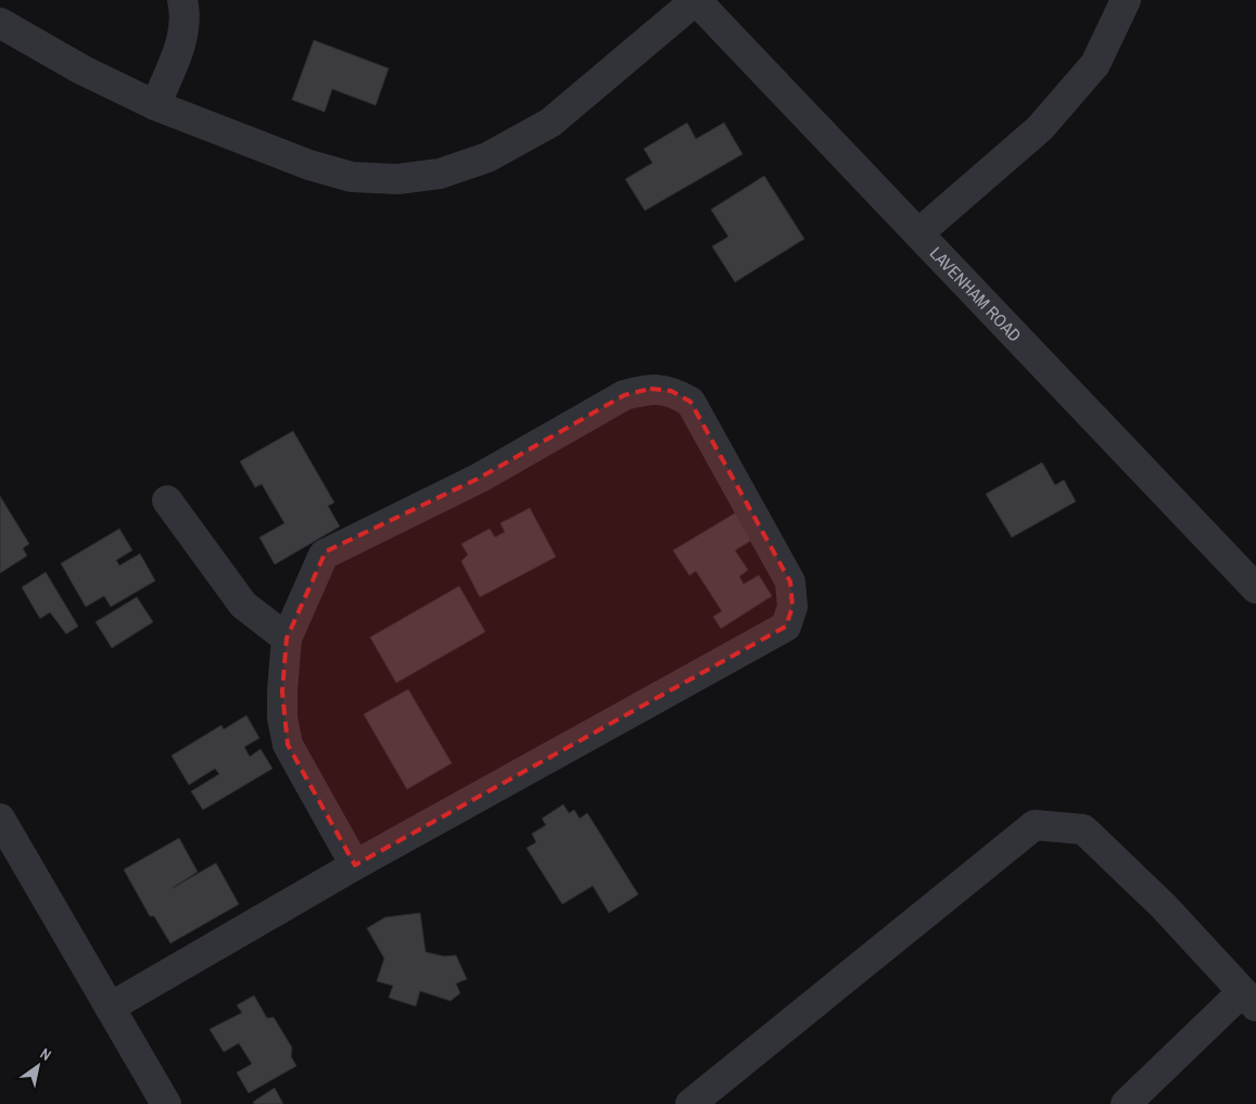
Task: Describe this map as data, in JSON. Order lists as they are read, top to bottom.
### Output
{
  "streets": {
    "street": ["LAVENHAM ROAD"]
  },
  "north": "top right"
}
